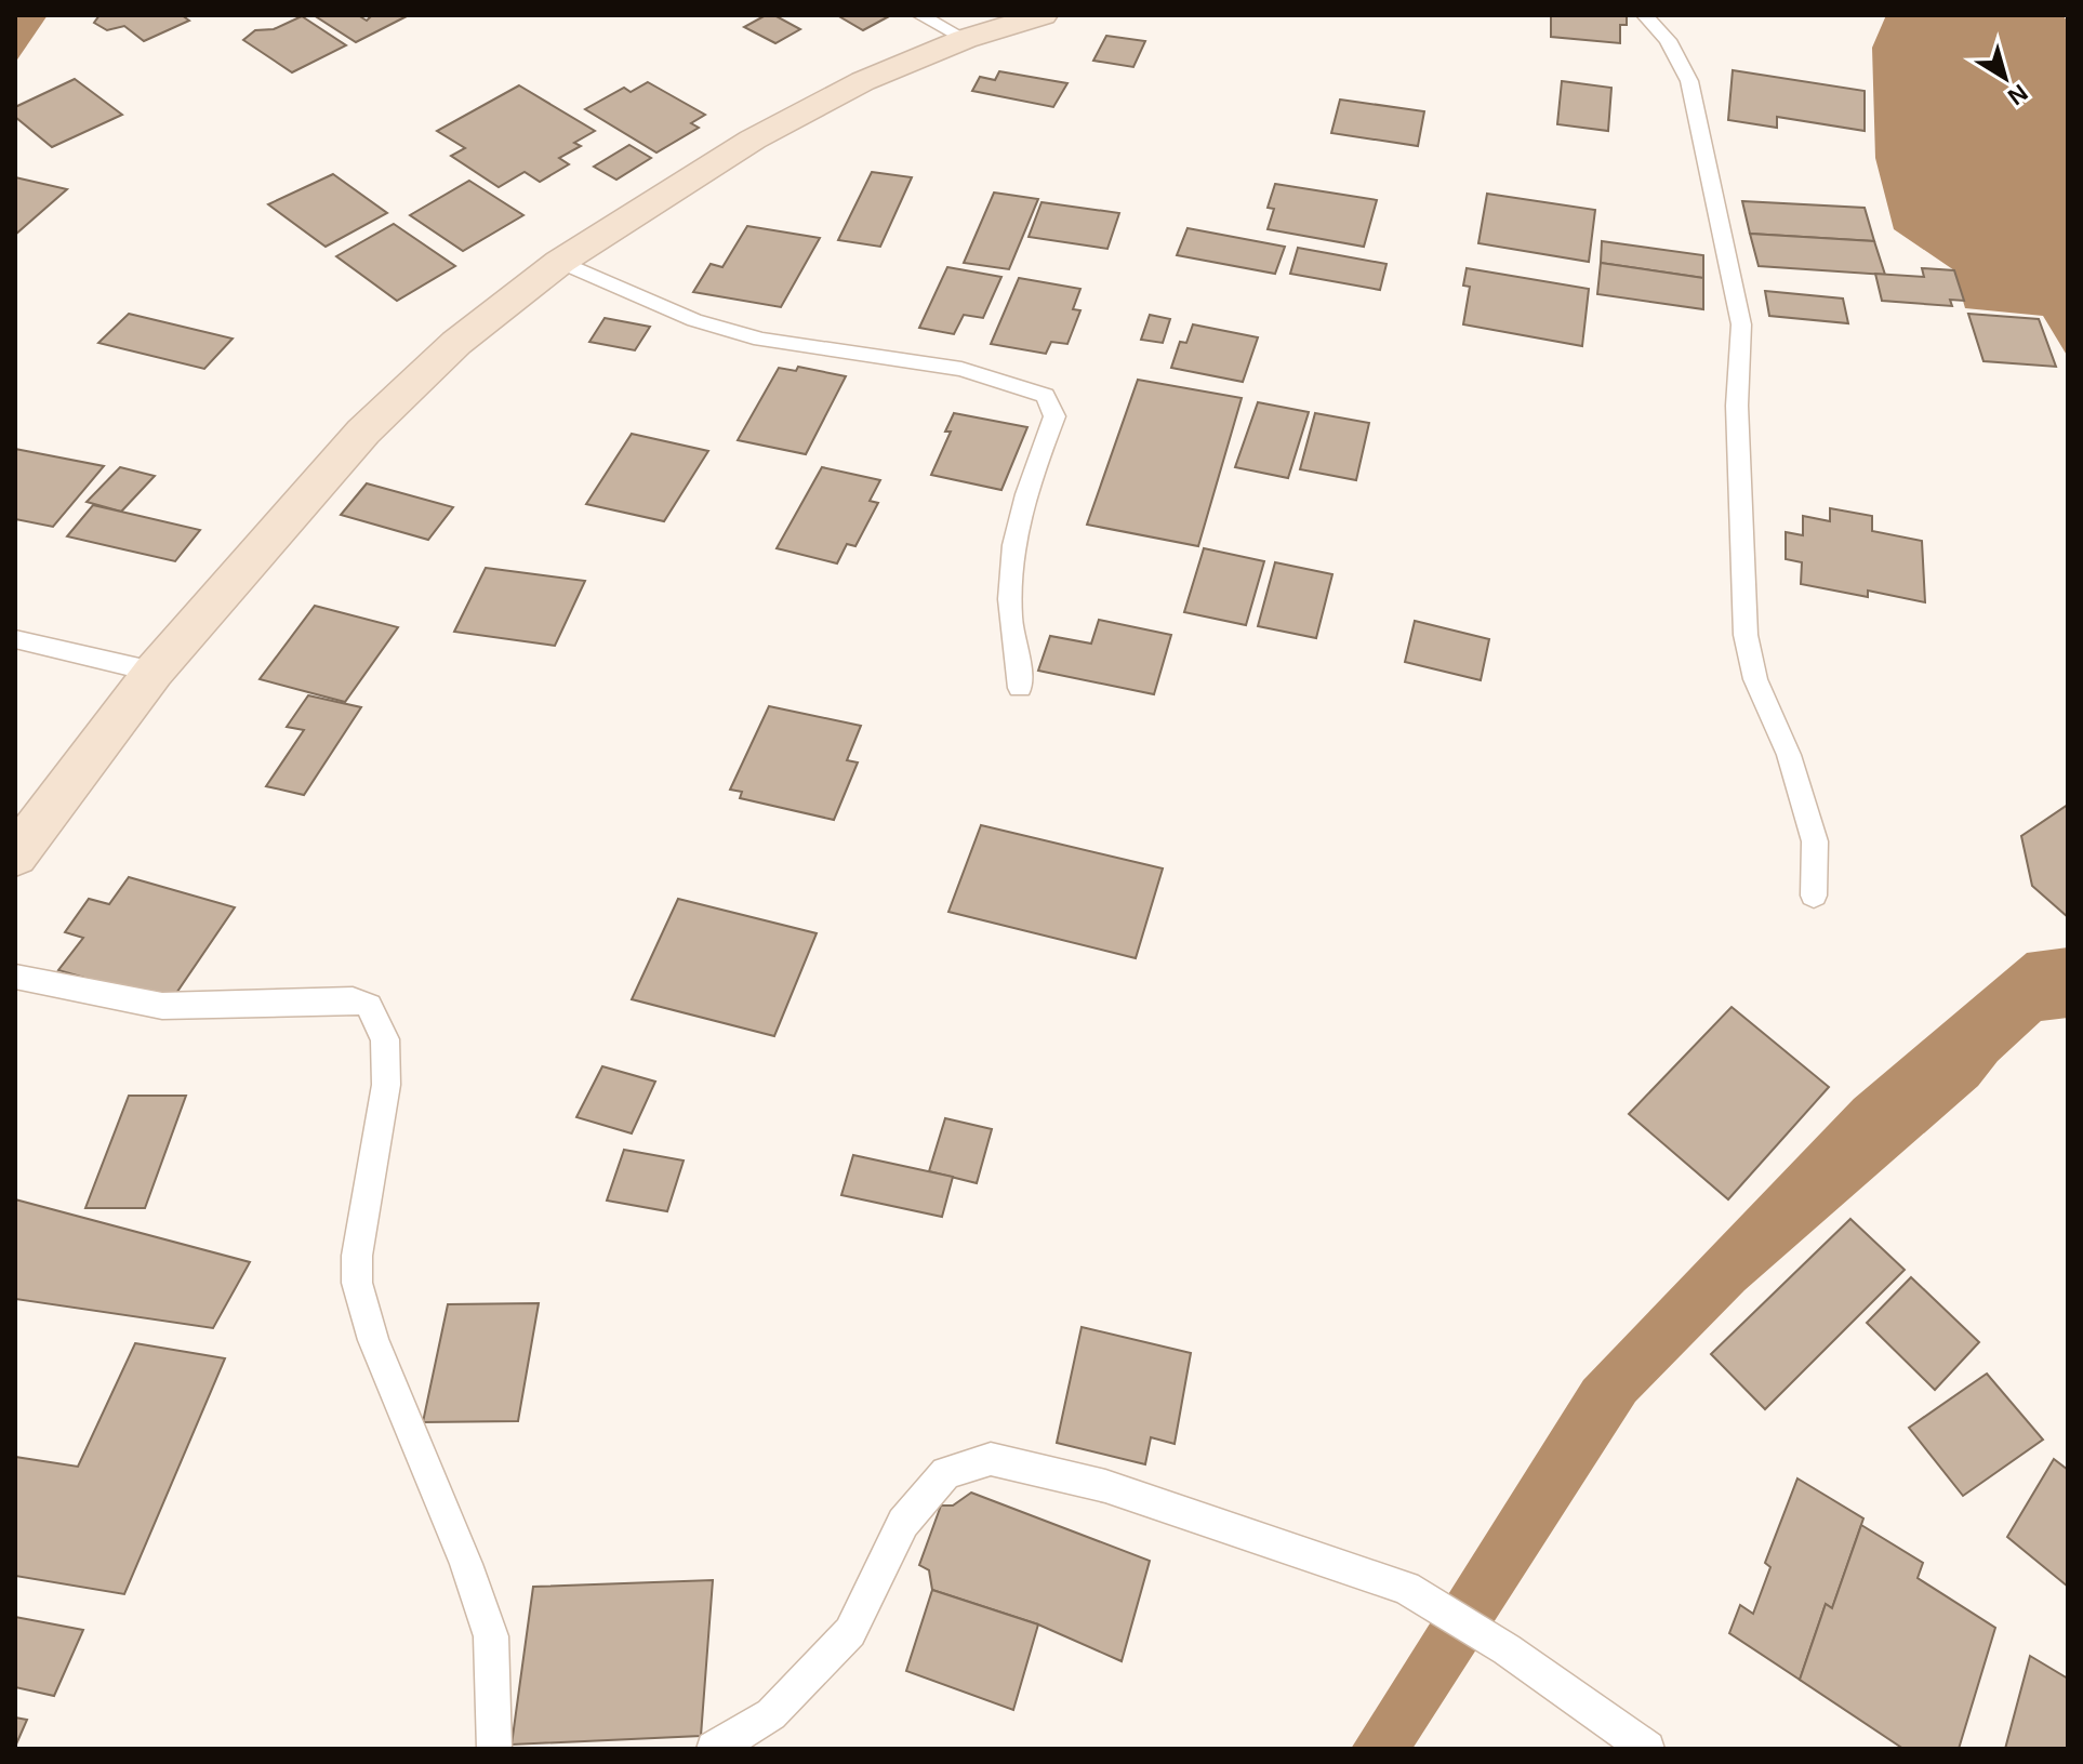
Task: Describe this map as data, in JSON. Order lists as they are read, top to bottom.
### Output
{
  "north": "bottom right"
}
